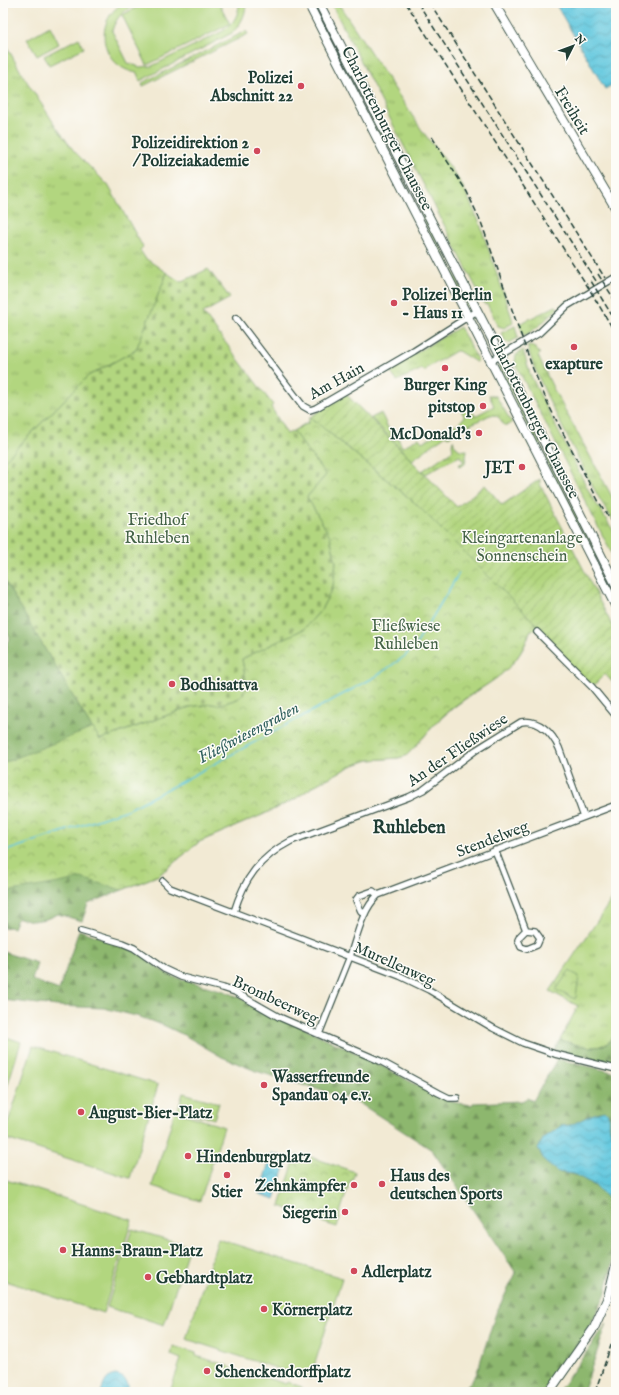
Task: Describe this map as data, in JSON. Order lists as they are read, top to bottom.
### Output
{
  "streets": {
    "main road": ["Freiheit", "Charlottenburger Chaussee"],
    "street": [
      "Am Hain",
      "An der Fließwiese",
      "Stendelweg",
      "Murellenweg",
      "Brombeerweg"
    ]
  },
  "crossings": [
    ["Charlottenburger Chaussee", "Am Hain"],
    ["An der Fließwiese", "Stendelweg"],
    ["An der Fließwiese", "Murellenweg"]
  ],
  "districts": ["Ruhleben"],
  "water": ["Fließwiesengraben"],
  "parks": ["Friedhof Ruhleben", "Kleingartenanlage Sonnenschein", "Fließwiese Ruhleben"],
  "places": [
    "Polizei Abschnitt 22",
    "Polizeidirektion 2 / Polizeiakademie",
    "Polizei Berlin - Haus 11",
    "exapture",
    "Burger King",
    "pitstop",
    "McDonald's",
    "JET",
    "Bodhisattva",
    "Wasserfreunde Spandau 04 e.v.",
    "August-Bier-Platz",
    "Hindenburgplatz",
    "Stier",
    "Haus des deutschen Sports",
    "Zehnkämpfer",
    "Siegerin",
    "Hanns-Braun-Platz",
    "Adlerplatz",
    "Gebhardtplatz",
    "Körnerplatz",
    "Schenckendorffplatz"
  ],
  "north": "top right"
}
